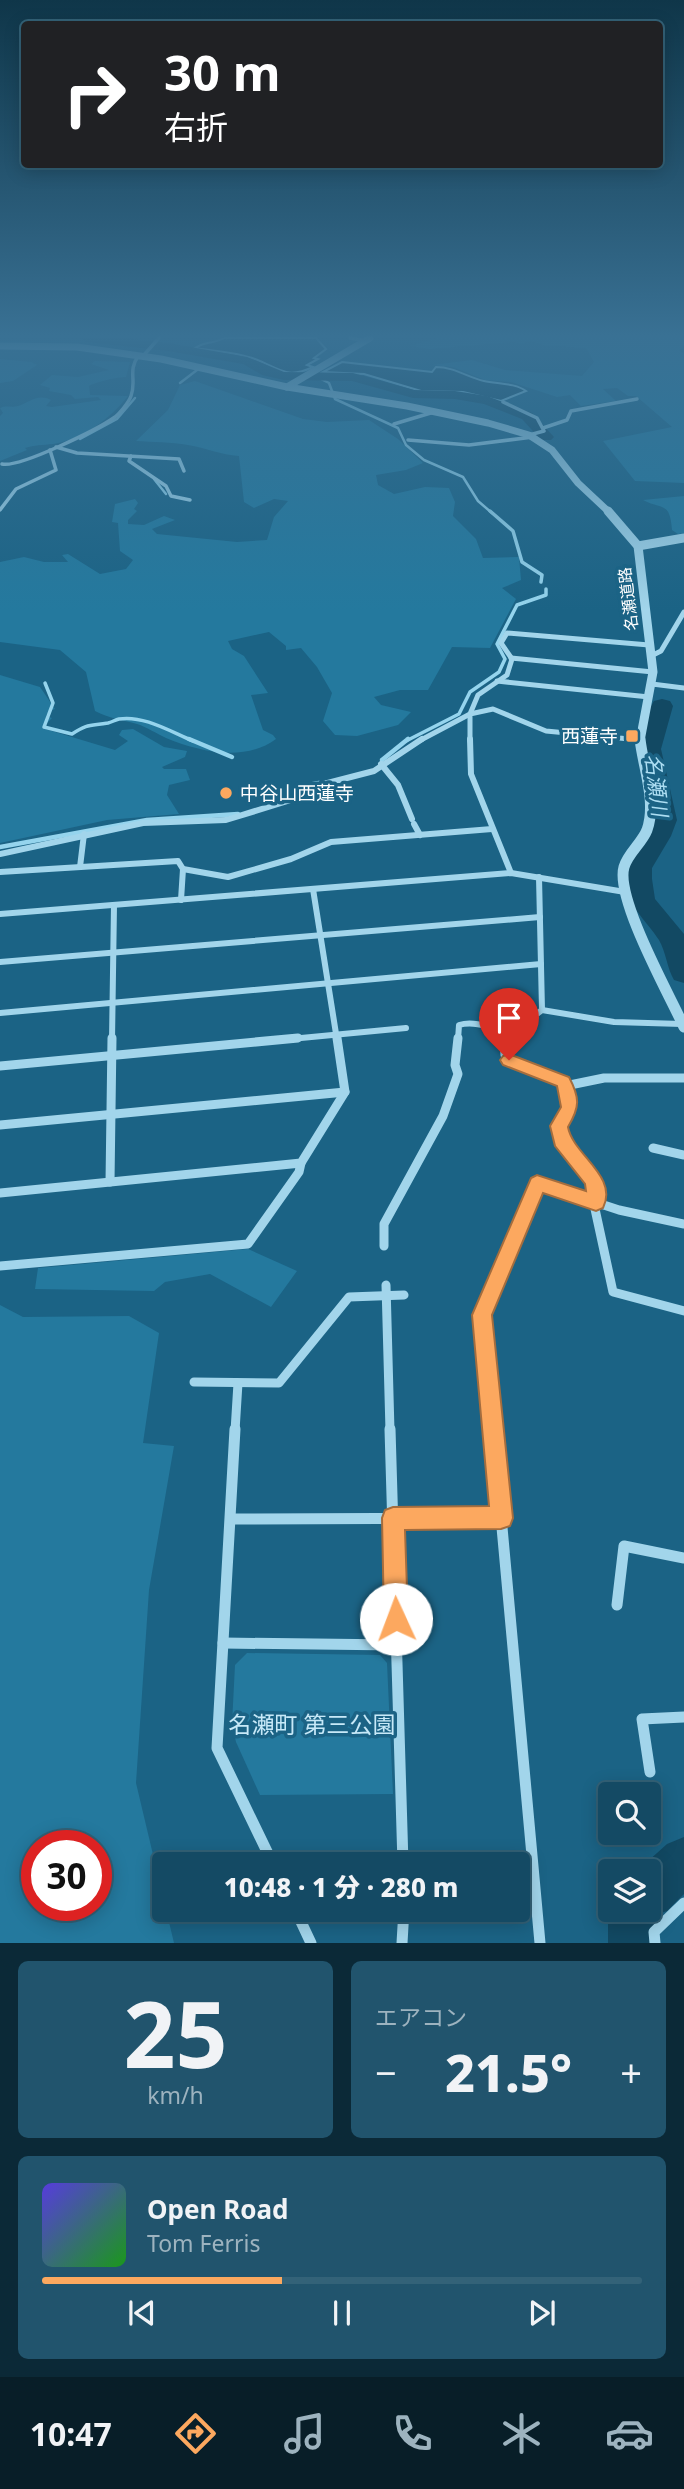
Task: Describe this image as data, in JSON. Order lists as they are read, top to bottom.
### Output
{
  "streets": {
    "street": ["名瀬道路"]
  },
  "water": ["名瀬川"],
  "parks": ["名瀬町 第三公園"],
  "places": {
    "transit": ["西蓮寺"],
    "other": ["中谷山西蓮寺"]
  },
  "page": {
    "turn": ["30 m", "右折"],
    "limit": "30",
    "trip": "10:48 · 1 分 · 280 m",
    "tile": [
      ["25", "km/h"],
      "エアコン"
    ],
    "heat": ["−", "21.5°", "+"],
    "song": ["Open Road", "Tom Ferris"],
    "tabs": "10:47"
  }
}
